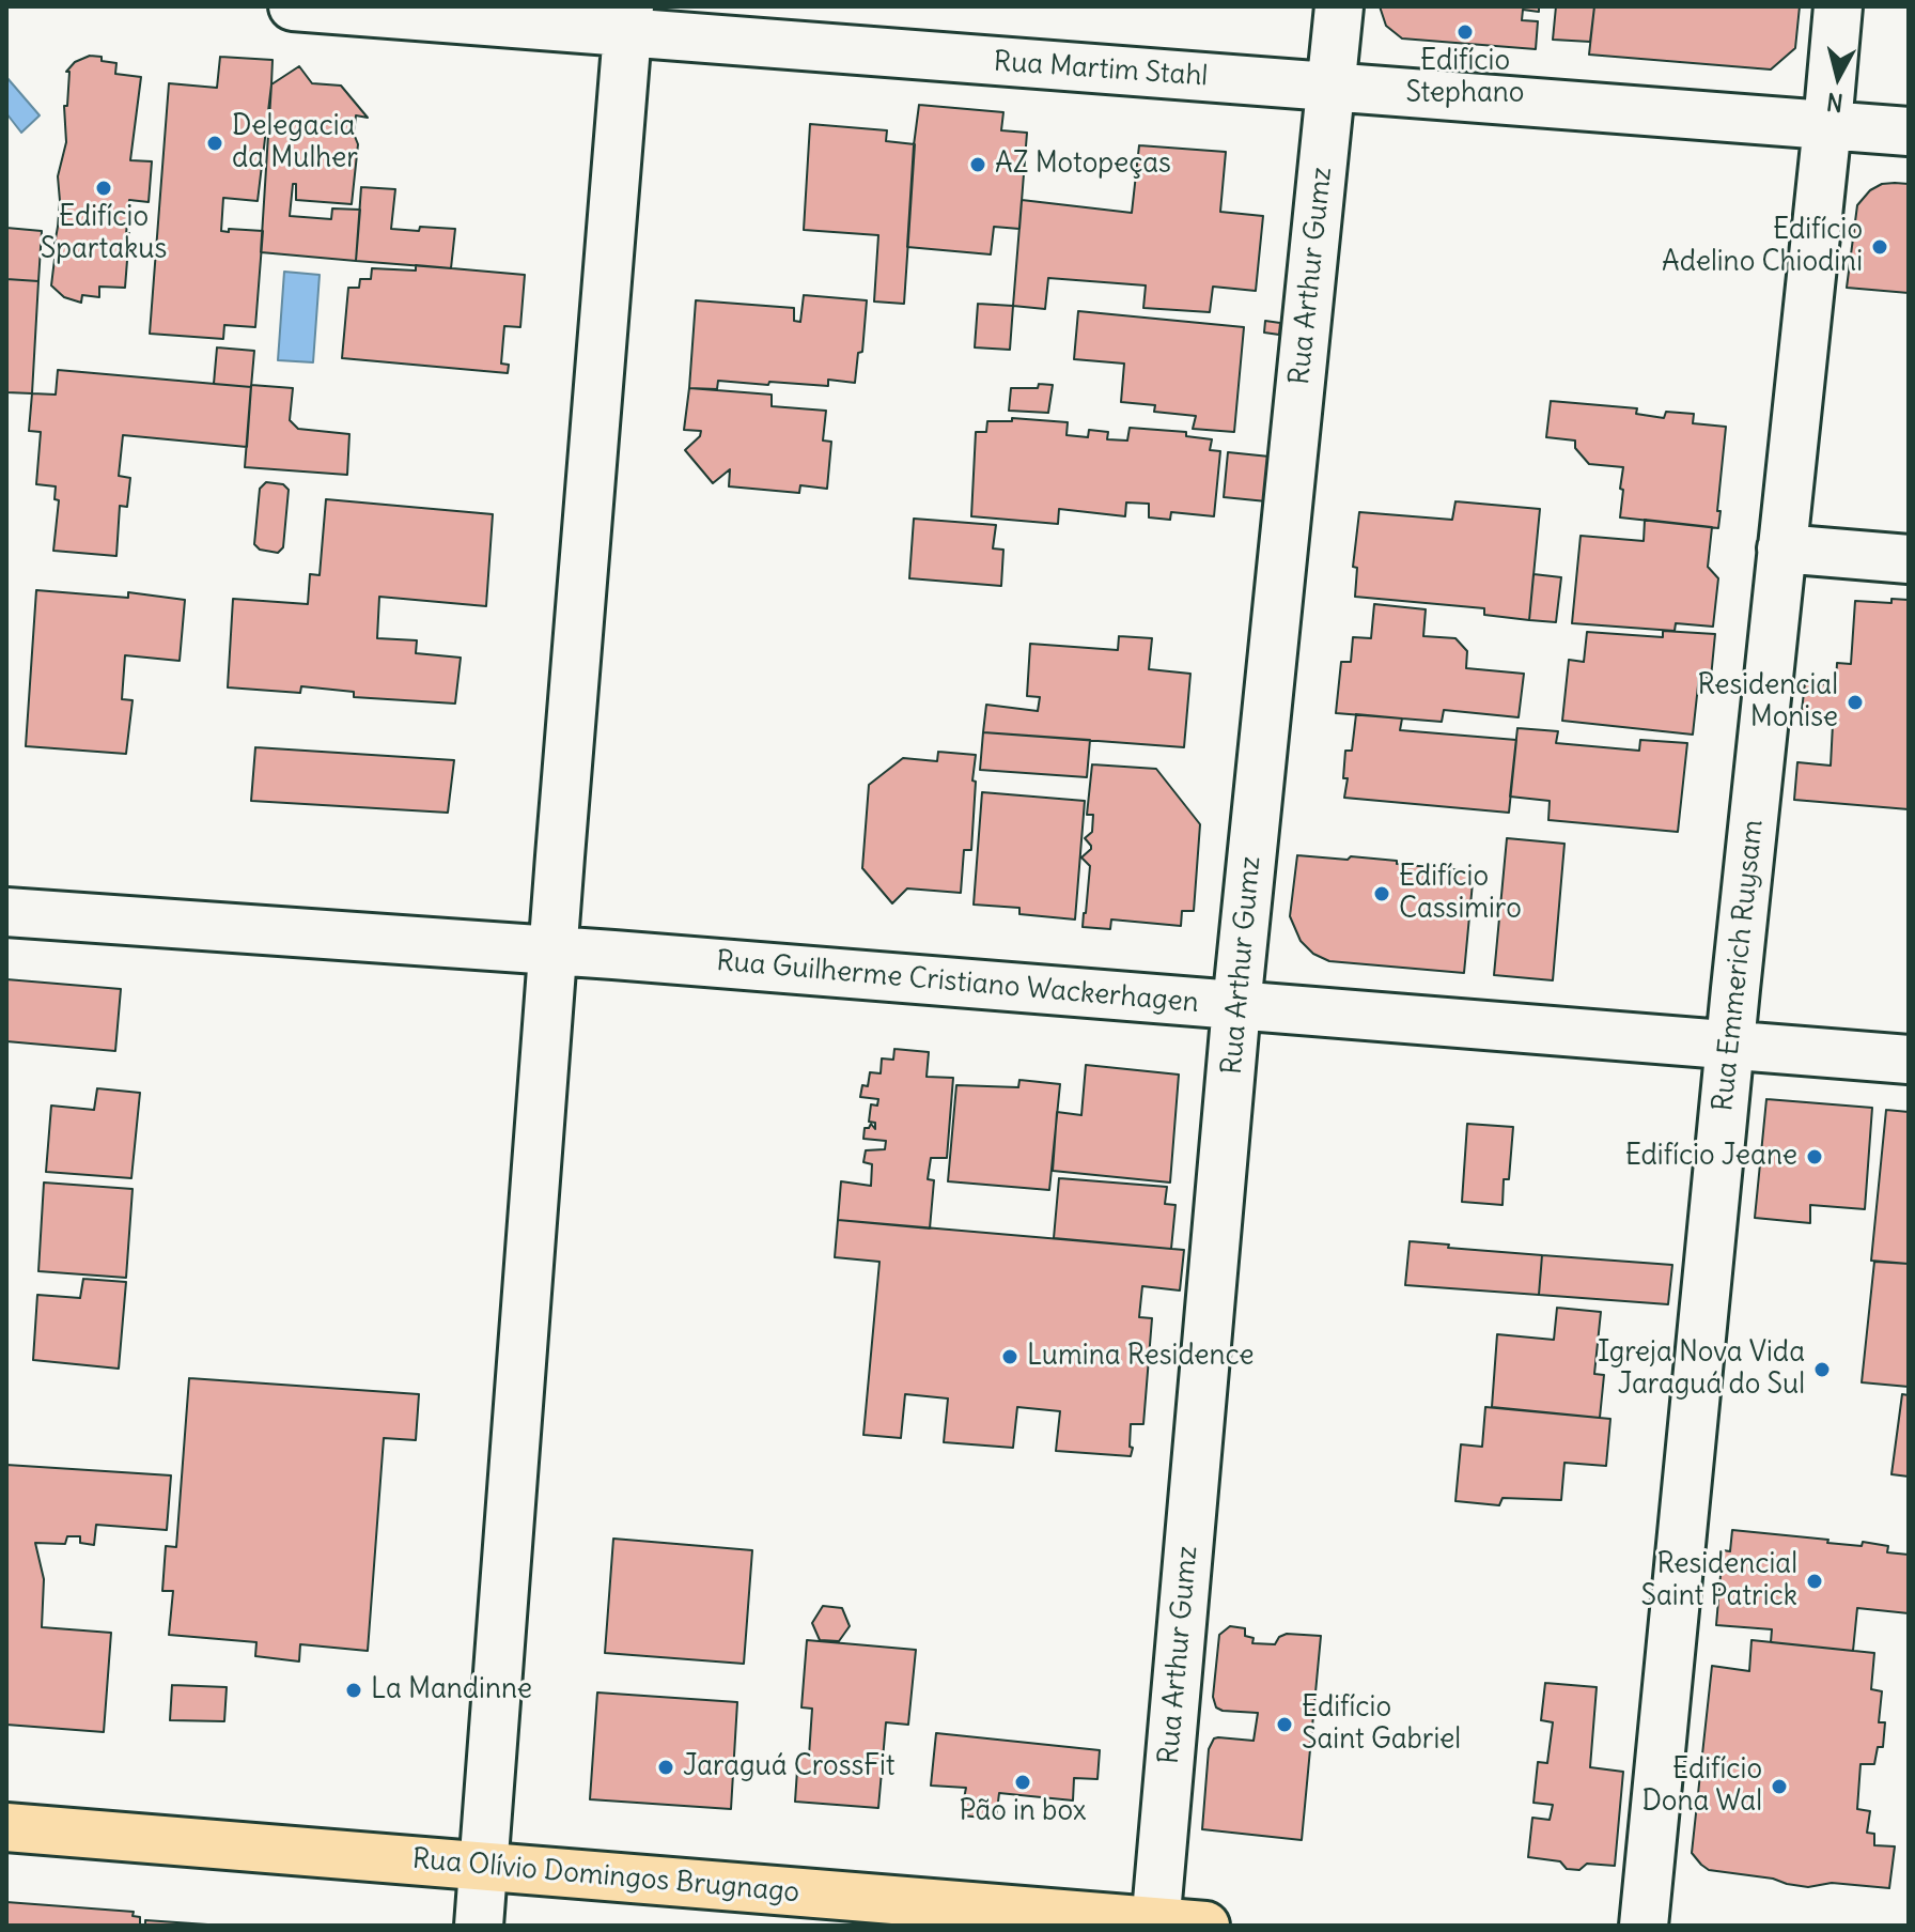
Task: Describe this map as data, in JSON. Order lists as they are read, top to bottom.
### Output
{
  "streets": {
    "main road": ["Rua Olívio Domingos Brugnago"],
    "street": [
      "Rua Martim Stahl",
      "Rua Arthur Gumz",
      "Rua Emmerich Ruysam",
      "Rua Guilherme Cristiano Wackerhagen"
    ]
  },
  "crossings": [
    ["Rua Martim Stahl", "Rua Arthur Gumz"],
    ["Rua Martim Stahl", "Rua Emmerich Ruysam"],
    ["Rua Arthur Gumz", "Rua Guilherme Cristiano Wackerhagen"],
    ["Rua Arthur Gumz", "Rua Olívio Domingos Brugnago"],
    ["Rua Emmerich Ruysam", "Rua Guilherme Cristiano Wackerhagen"]
  ],
  "places": [
    "Edifício Stephano",
    "Delegacia da Mulher",
    "AZ Motopeças",
    "Edifício Spartakus",
    "Edifício Adelino Chiodini",
    "Residencial Monise",
    "Edifício Cassimiro",
    "Edifício Jeane",
    "Lumina Residence",
    "Igreja Nova Vida Jaraguá do Sul",
    "Residencial Saint Patrick",
    "La Mandinne",
    "Edifício Saint Gabriel",
    "Jaraguá CrossFit",
    "Pão in box",
    "Edifício Dona Wal"
  ],
  "north": "bottom"
}
